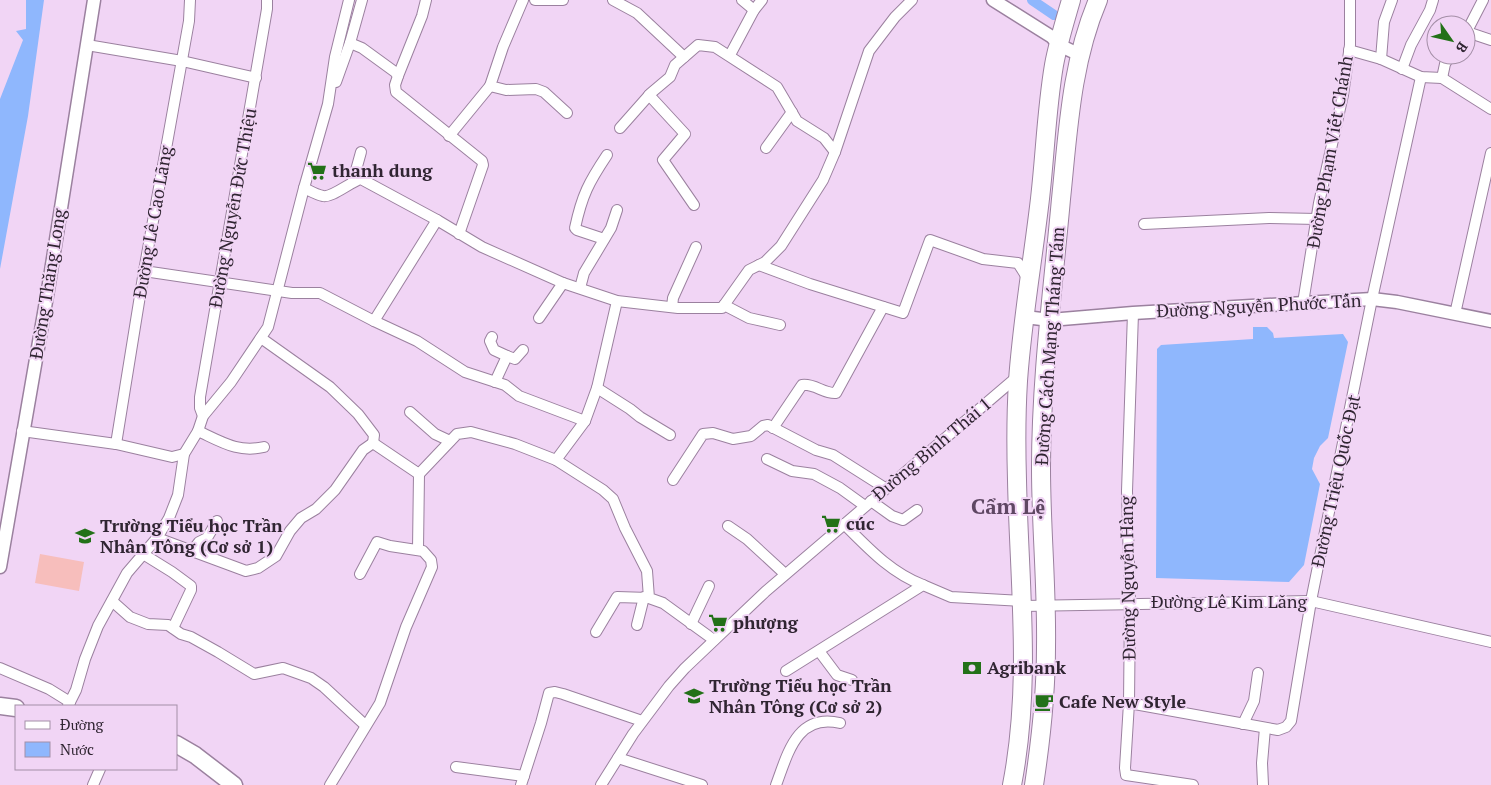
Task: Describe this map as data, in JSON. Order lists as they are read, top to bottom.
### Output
{
  "streets": {
    "highway": ["Đường Cách Mạng Tháng Tám"],
    "street": [
      "Đường Phạm Viết Chánh",
      "Đường Nguyễn Đức Thiệu",
      "Đường Lê Cao Lãng",
      "Đường Thăng Long",
      "Đường Nguyễn Phước Tấn",
      "Đường Bình Thái 1",
      "Đường Triệu Quốc Đạt",
      "Đường Nguyễn Hàng",
      "Đường Lê Kim Lăng"
    ]
  },
  "crossings": [
    ["Đường Phạm Viết Chánh", "Đường Nguyễn Phước Tấn"],
    ["Đường Nguyễn Phước Tấn", "Đường Cách Mạng Tháng Tám"],
    ["Đường Nguyễn Phước Tấn", "Đường Triệu Quốc Đạt"],
    ["Đường Nguyễn Phước Tấn", "Đường Nguyễn Hàng"],
    ["Đường Cách Mạng Tháng Tám", "Đường Bình Thái 1"],
    ["Đường Cách Mạng Tháng Tám", "Đường Lê Kim Lăng"],
    ["Đường Bình Thái 1", "Đường Lê Kim Lăng"],
    ["Đường Triệu Quốc Đạt", "Đường Nguyễn Hàng"],
    ["Đường Triệu Quốc Đạt", "Đường Lê Kim Lăng"],
    ["Đường Nguyễn Hàng", "Đường Lê Kim Lăng"]
  ],
  "districts": ["Cẩm Lệ"],
  "places": {
    "supermarket": ["thanh dung", "cúc", "phượng"],
    "school or university": ["Trường Tiểu học Trần Nhân Tông (Cơ sở 1)", "Trường Tiểu học Trần Nhân Tông (Cơ sở 2)"],
    "bank": ["Agribank"],
    "cafe": ["Cafe New Style"]
  },
  "legend": ["Đường", "Nước"],
  "north": "bottom right"
}
